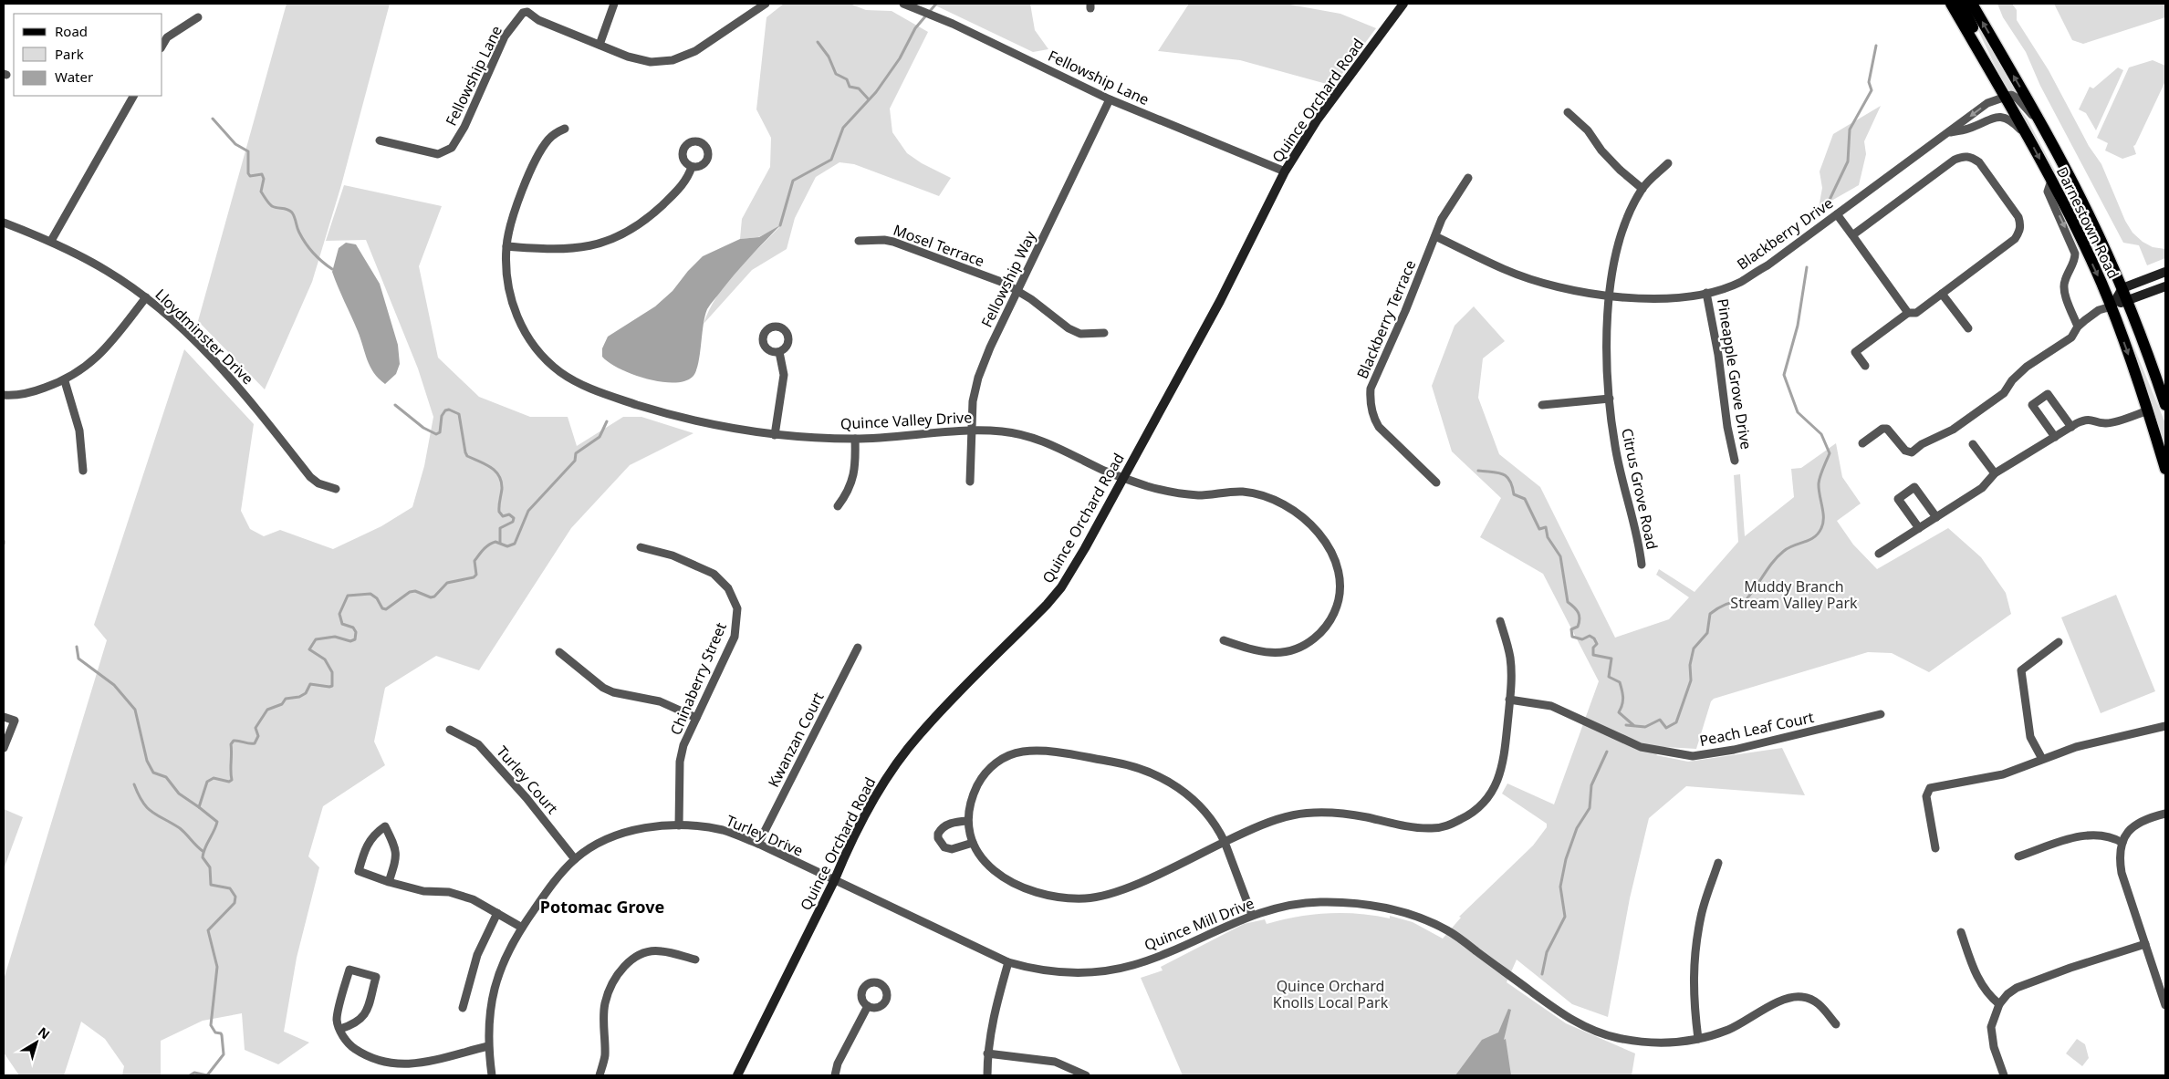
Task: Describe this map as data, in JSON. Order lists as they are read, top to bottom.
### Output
{
  "streets": {
    "main road": ["Darnestown Road"],
    "street": [
      "Fellowship Lane",
      "Quince Orchard Road",
      "Blackberry Drive",
      "Mosel Terrace",
      "Fellowship Way",
      "Blackberry Terrace",
      "Lloydminster Drive",
      "Pineapple Grove Drive",
      "Quince Valley Drive",
      "Citrus Grove Road",
      "Chinaberry Street",
      "Peach Leaf Court",
      "Kwanzan Court",
      "Turley Court",
      "Turley Drive",
      "Quince Mill Drive"
    ]
  },
  "crossings": [
    ["Fellowship Lane", "Quince Orchard Road"],
    ["Fellowship Lane", "Fellowship Way"],
    ["Quince Orchard Road", "Quince Valley Drive"],
    ["Quince Orchard Road", "Turley Drive"],
    ["Quince Orchard Road", "Quince Mill Drive"],
    ["Darnestown Road", "Blackberry Drive"],
    ["Blackberry Drive", "Blackberry Terrace"],
    ["Blackberry Drive", "Pineapple Grove Drive"],
    ["Blackberry Drive", "Citrus Grove Road"],
    ["Mosel Terrace", "Fellowship Way"],
    ["Fellowship Way", "Quince Valley Drive"],
    ["Chinaberry Street", "Turley Drive"],
    ["Kwanzan Court", "Turley Drive"],
    ["Turley Court", "Turley Drive"],
    ["Turley Drive", "Quince Mill Drive"]
  ],
  "districts": ["Potomac Grove"],
  "parks": ["Muddy Branch Stream Valley Park", "Quince Orchard Knolls Local Park"],
  "legend": ["Road", "Park", "Water"],
  "north": "top right"
}
